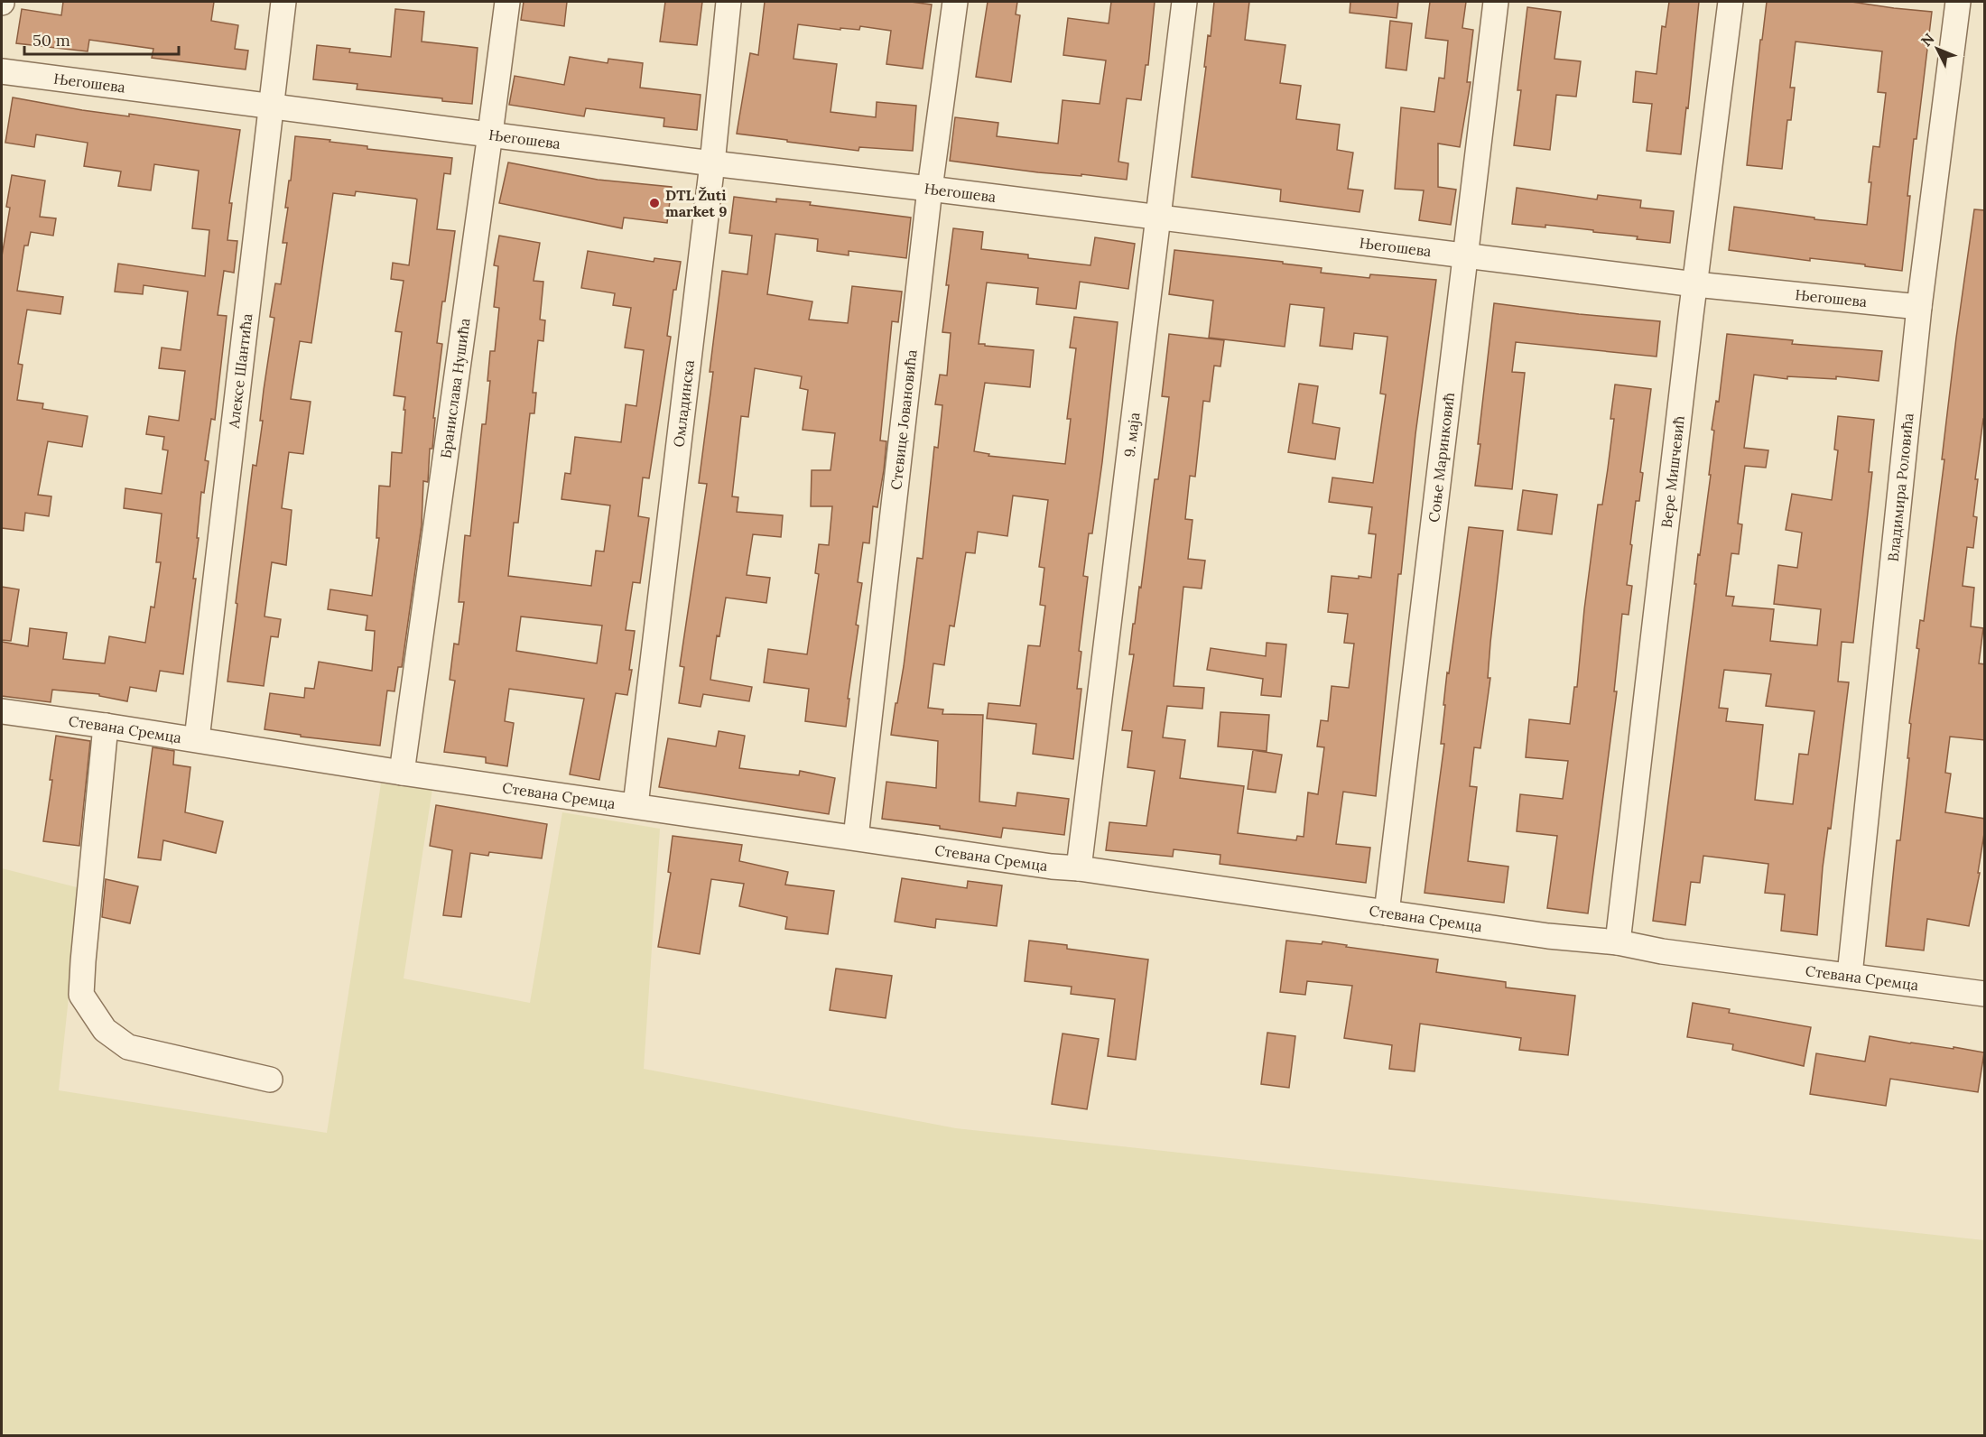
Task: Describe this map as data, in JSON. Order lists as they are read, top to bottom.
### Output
{
  "streets": {
    "street": [
      "Његошева",
      "Алексе Шантића",
      "Бранислава Нушића",
      "Омладинска",
      "Стевице Јовановића",
      "9. маја",
      "Соње Маринковић",
      "Вере Мишчевић",
      "Владимира Роловића",
      "Стевана Сремца"
    ]
  },
  "crossings": [
    ["Његошева", "Алексе Шантића"],
    ["Његошева", "Бранислава Нушића"],
    ["Његошева", "Омладинска"],
    ["Његошева", "Стевице Јовановића"],
    ["Његошева", "9. маја"],
    ["Његошева", "Соње Маринковић"],
    ["Његошева", "Вере Мишчевић"],
    ["Његошева", "Владимира Роловића"],
    ["Алексе Шантића", "Стевана Сремца"],
    ["Бранислава Нушића", "Стевана Сремца"],
    ["Омладинска", "Стевана Сремца"],
    ["Стевице Јовановића", "Стевана Сремца"],
    ["9. маја", "Стевана Сремца"],
    ["Соње Маринковић", "Стевана Сремца"],
    ["Вере Мишчевић", "Стевана Сремца"],
    ["Владимира Роловића", "Стевана Сремца"]
  ],
  "places": ["DTL Žuti market 9"],
  "scale_bar": "50 m",
  "north": "top left"
}
